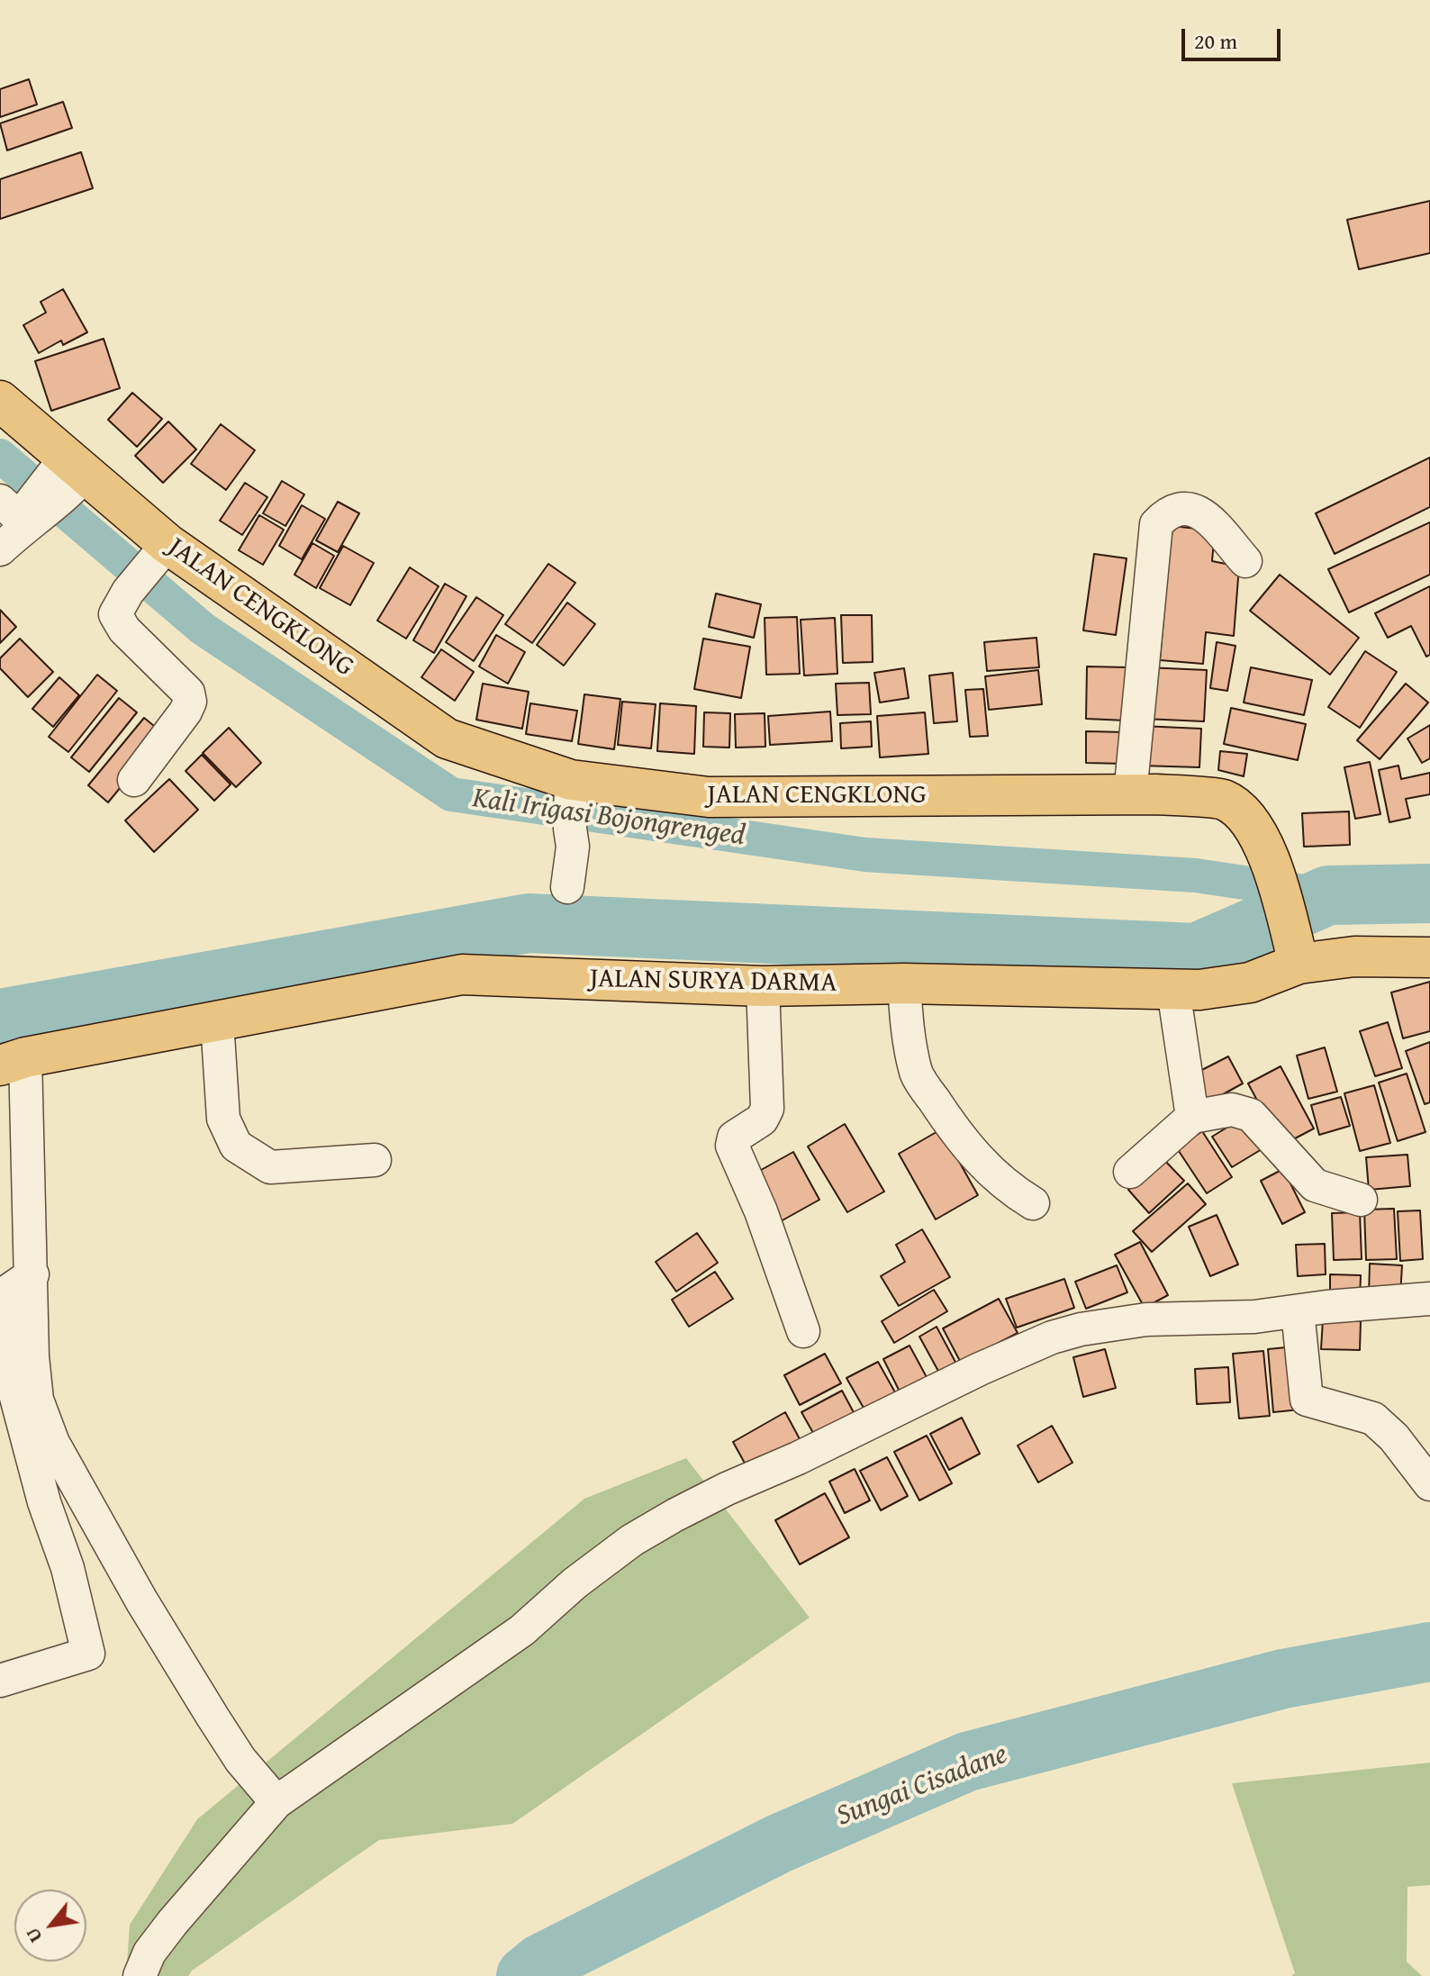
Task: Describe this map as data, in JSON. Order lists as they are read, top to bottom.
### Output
{
  "streets": {
    "main road": ["JALAN CENGKLONG", "JALAN SURYA DARMA"]
  },
  "crossings": [
    ["JALAN CENGKLONG", "JALAN SURYA DARMA"]
  ],
  "water": ["Kali Irigasi Bojongrenged", "Sungai Cisadane"],
  "scale_bar": "20 m",
  "north": "bottom left"
}
